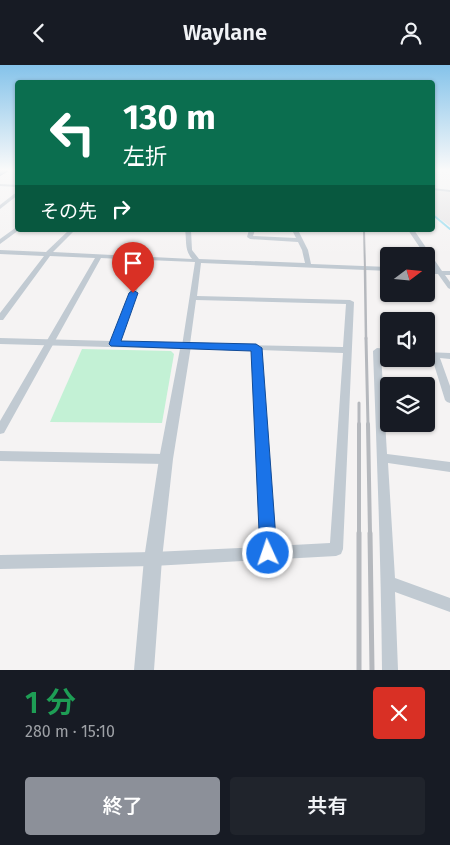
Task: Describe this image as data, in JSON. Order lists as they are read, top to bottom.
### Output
{
  "north": "right",
  "page": {
    "header": "Waylane",
    "turn": ["130 m", "左折"],
    "then": "その先",
    "heading": ["1 分", "280 m · 15:10"],
    "buttons": ["終了", "共有"]
  }
}
